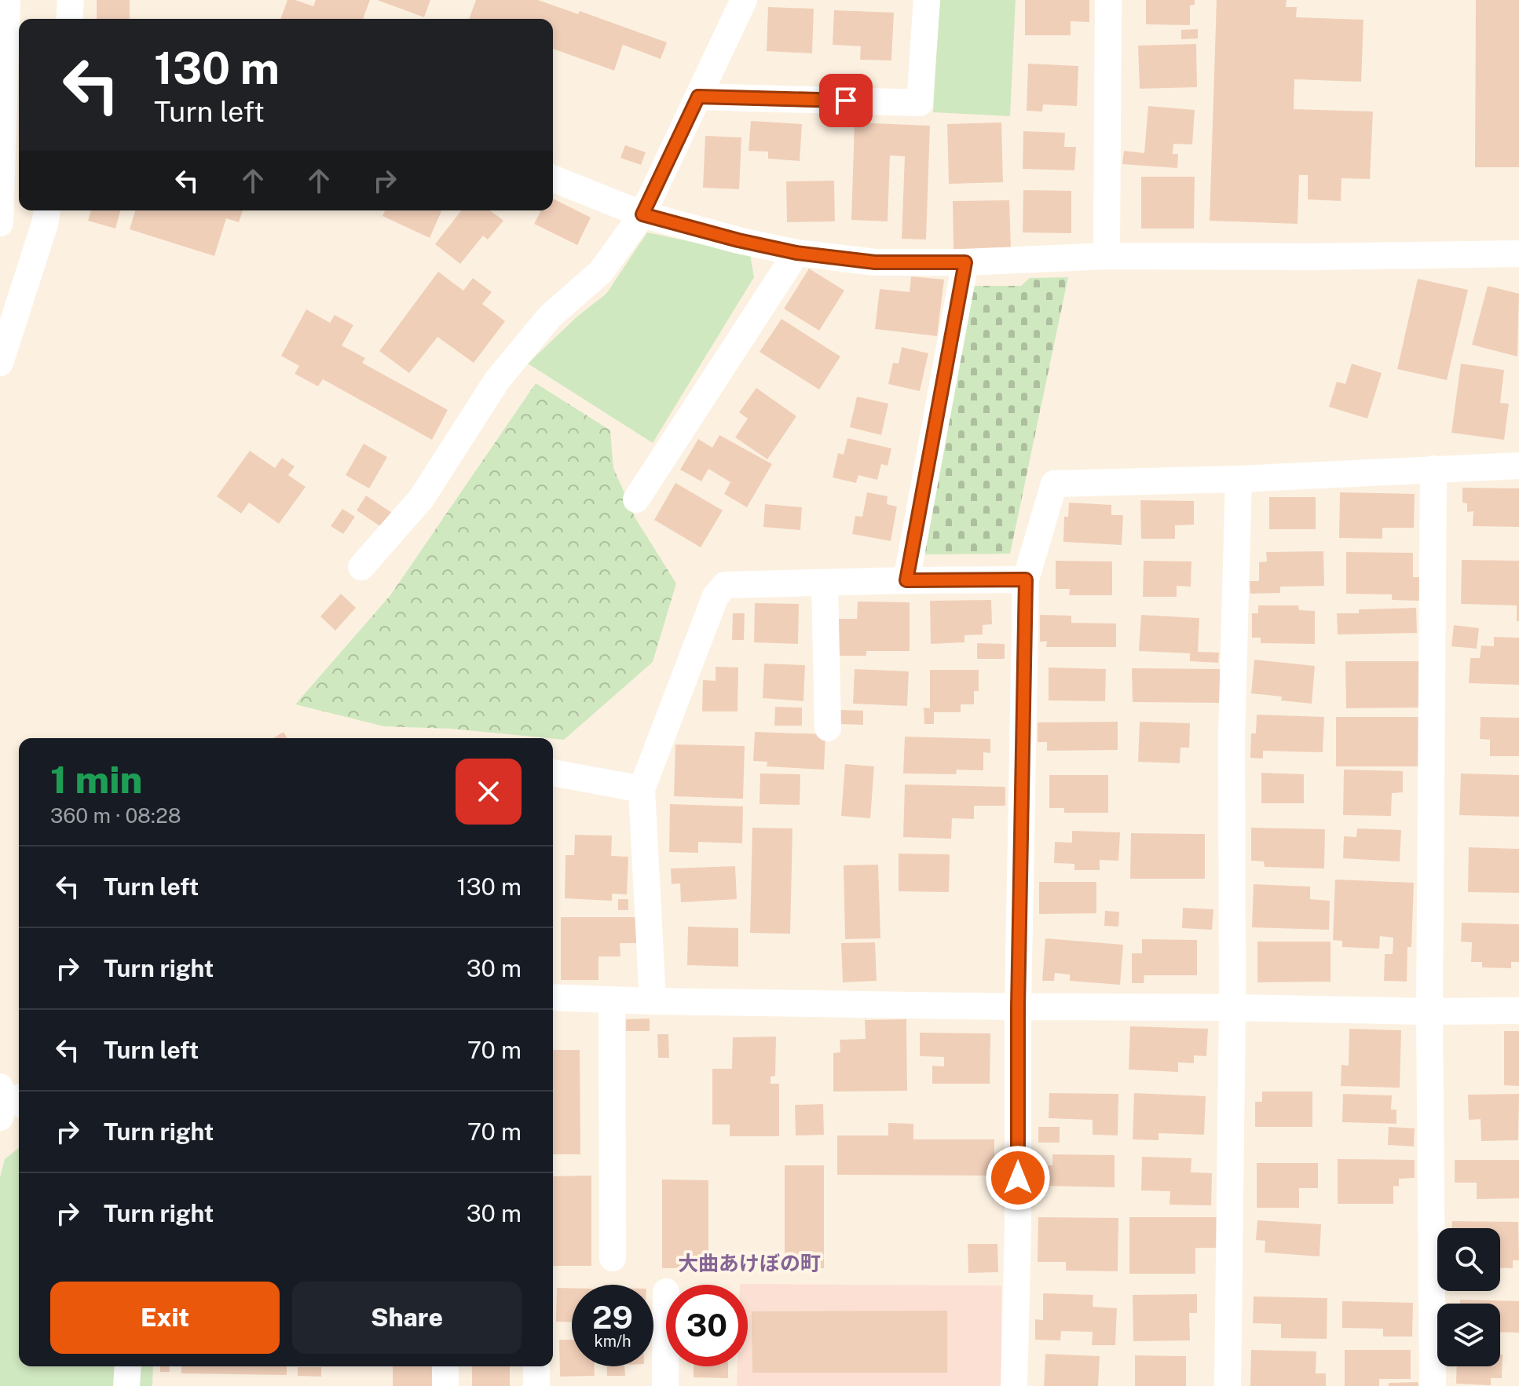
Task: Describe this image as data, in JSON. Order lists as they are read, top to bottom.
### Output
{
  "districts": ["大曲あけぼの町"],
  "page": {
    "turn": ["130 m", "Turn left"],
    "heading": ["1 min", "360 m · 08:28"],
    "list": [
      {
        "name": "Turn left",
        "value": "130 m"
      },
      {
        "name": "Turn right",
        "value": "30 m"
      },
      {
        "name": "Turn left",
        "value": "70 m"
      },
      {
        "name": "Turn right",
        "value": "70 m"
      },
      {
        "name": "Turn right",
        "value": "30 m"
      }
    ],
    "buttons": ["Exit", "Share"],
    "speed": "29 km/h",
    "limit": "30"
  }
}
